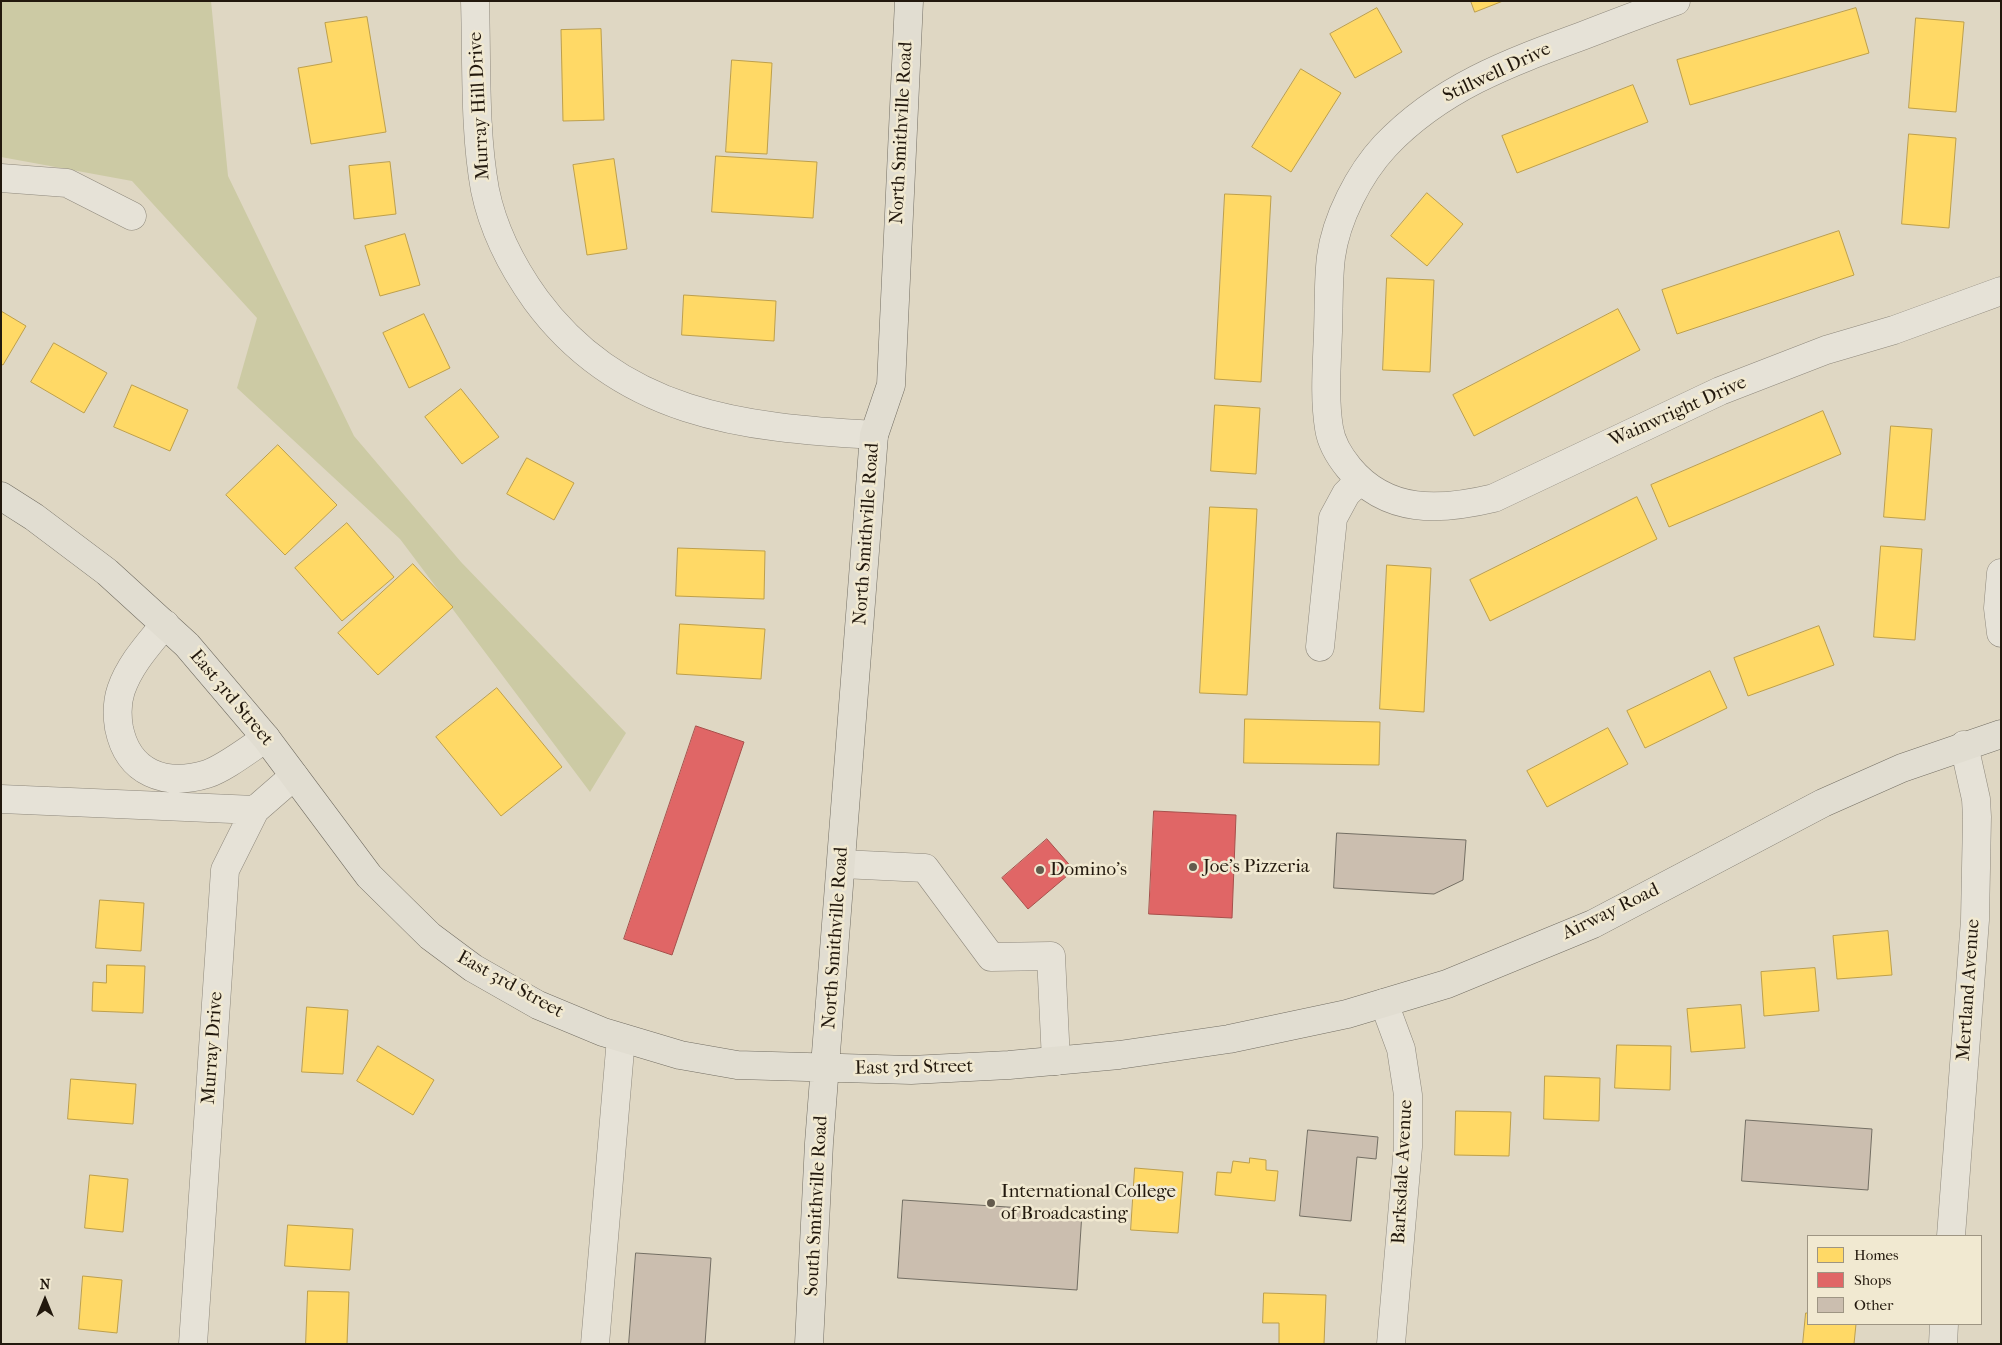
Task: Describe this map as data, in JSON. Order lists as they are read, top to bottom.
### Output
{
  "streets": {
    "main road": [
      "North Smithville Road",
      "East 3rd Street",
      "Airway Road",
      "South Smithville Road"
    ],
    "street": [
      "Stillwell Drive",
      "Murray Hill Drive",
      "Wainwright Drive",
      "Mertland Avenue",
      "Murray Drive",
      "Barksdale Avenue"
    ]
  },
  "crossings": [
    ["Stillwell Drive", "Wainwright Drive"],
    ["Murray Hill Drive", "North Smithville Road"],
    ["North Smithville Road", "East 3rd Street"],
    ["North Smithville Road", "South Smithville Road"],
    ["East 3rd Street", "Airway Road"],
    ["East 3rd Street", "Murray Drive"],
    ["East 3rd Street", "South Smithville Road"],
    ["Airway Road", "Mertland Avenue"],
    ["Airway Road", "Barksdale Avenue"]
  ],
  "places": ["Joe's Pizzeria", "Domino's", "International College of Broadcasting"],
  "legend": ["Homes", "Shops", "Other"],
  "north": "top"
}
